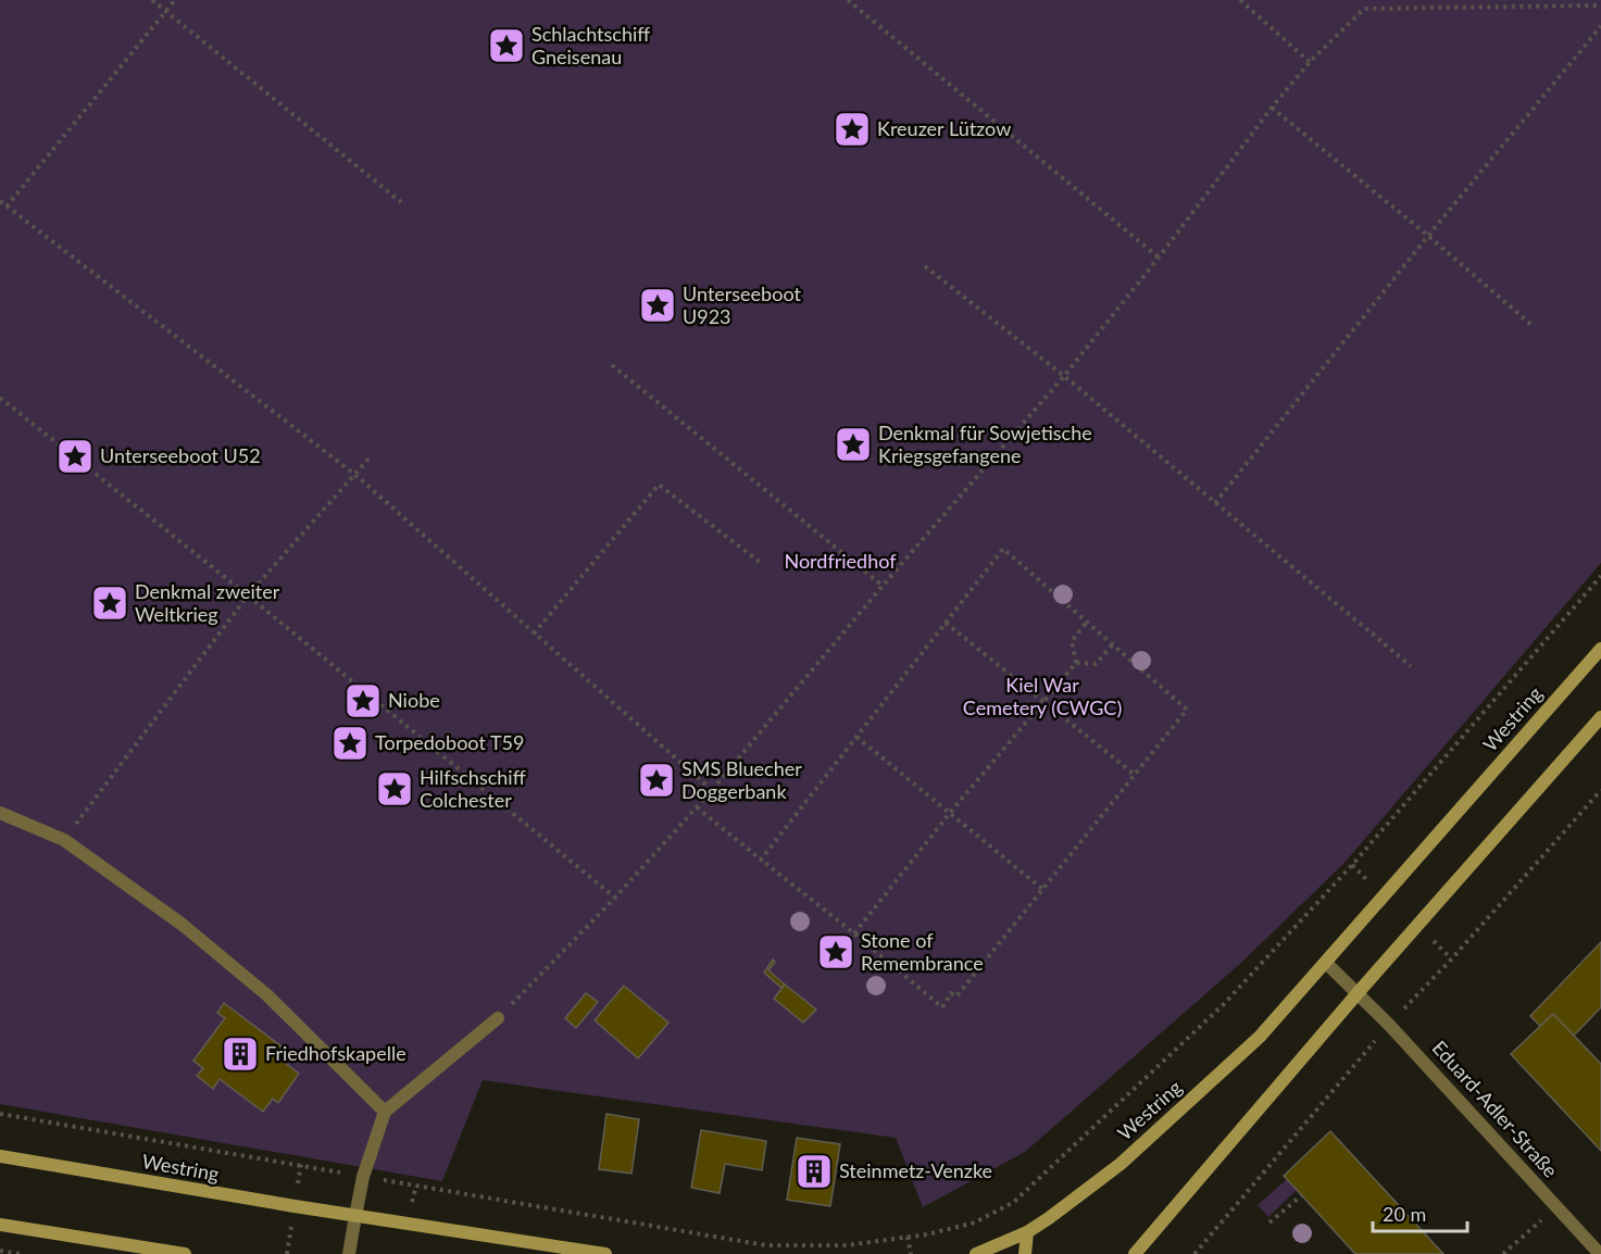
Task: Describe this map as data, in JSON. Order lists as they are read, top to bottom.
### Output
{
  "streets": {
    "main road": ["Westring"],
    "street": ["Eduard-Adler-Straße"]
  },
  "parks": ["Nordfriedhof", "Kiel War Cemetery (CWGC)"],
  "places": {
    "place": [
      "Schlachtschiff Gneisenau",
      "Kreuzer Lützow",
      "Unterseeboot U923",
      "Denkmal für Sowjetische Kriegsgefangene",
      "Unterseeboot U52",
      "Denkmal zweiter Weltkrieg",
      "Niobe",
      "Torpedoboot T59",
      "SMS Bluecher Doggerbank",
      "Hilfschschiff Colchester",
      "Stone of Remembrance"
    ],
    "building": ["Friedhofskapelle", "Steinmetz-Venzke"]
  },
  "scale_bar": "20 m"
}
